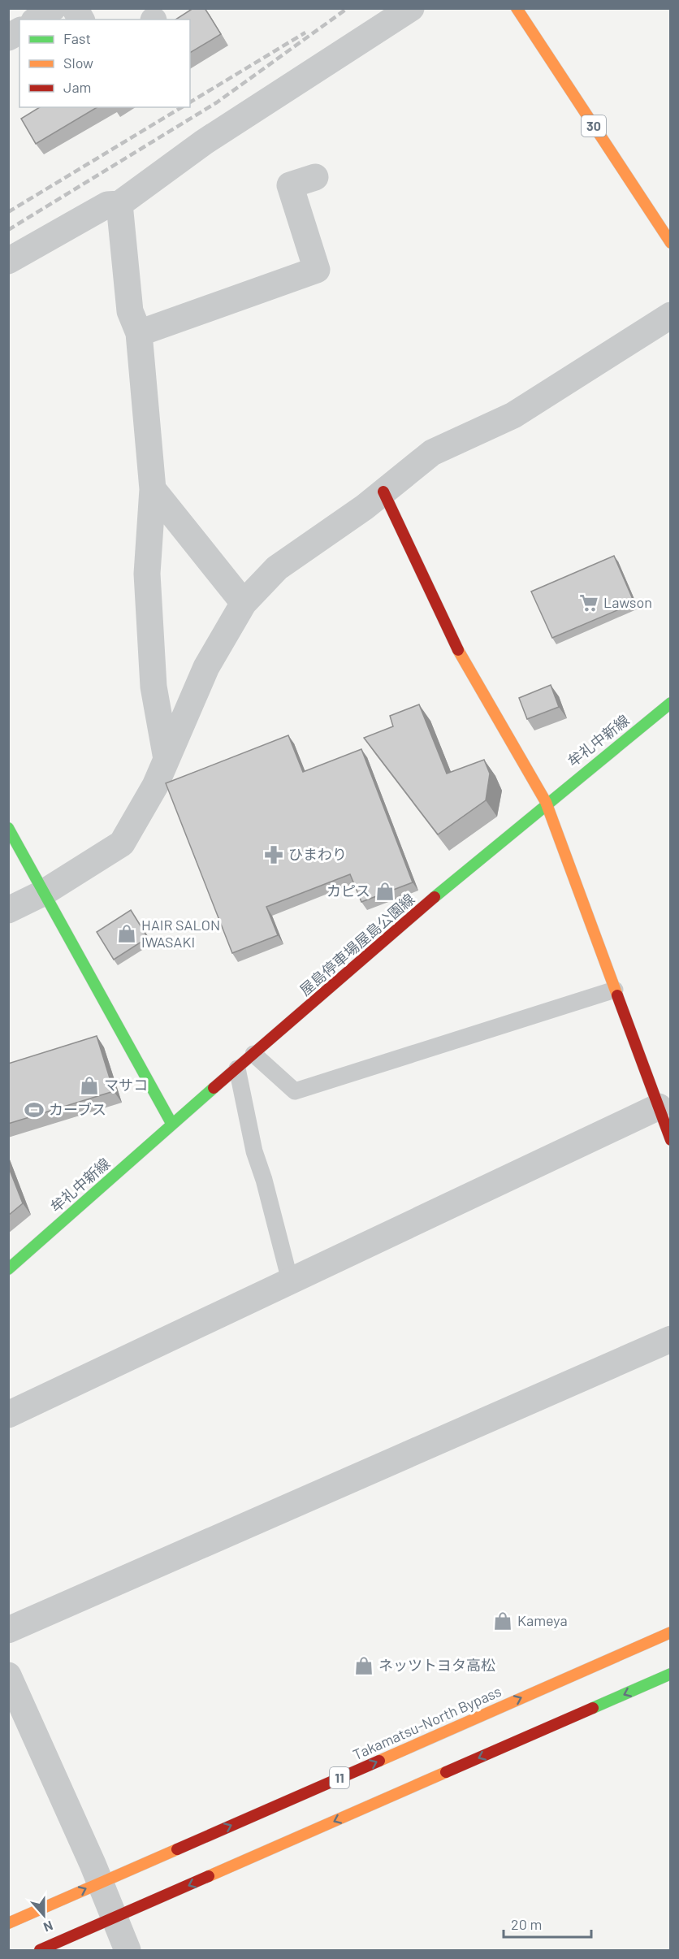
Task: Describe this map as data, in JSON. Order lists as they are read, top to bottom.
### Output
{
  "streets": {
    "main road": [
      "30",
      "牟礼中新線",
      "屋島停車場屋島公園線",
      "Takamatsu-North Bypass",
      "11"
    ]
  },
  "crossings": [
    ["牟礼中新線", "屋島停車場屋島公園線"]
  ],
  "places": {
    "supermarket": ["Lawson"],
    "pharmacy": ["ひまわり"],
    "shop": [
      "カピス",
      "HAIR SALON IWASAKI",
      "マサコ",
      "Kameya",
      "ネッツトヨタ高松"
    ],
    "sports": ["カーブス"]
  },
  "legend": ["Fast", "Slow", "Jam"],
  "scale_bar": "20 m",
  "north": "bottom"
}
